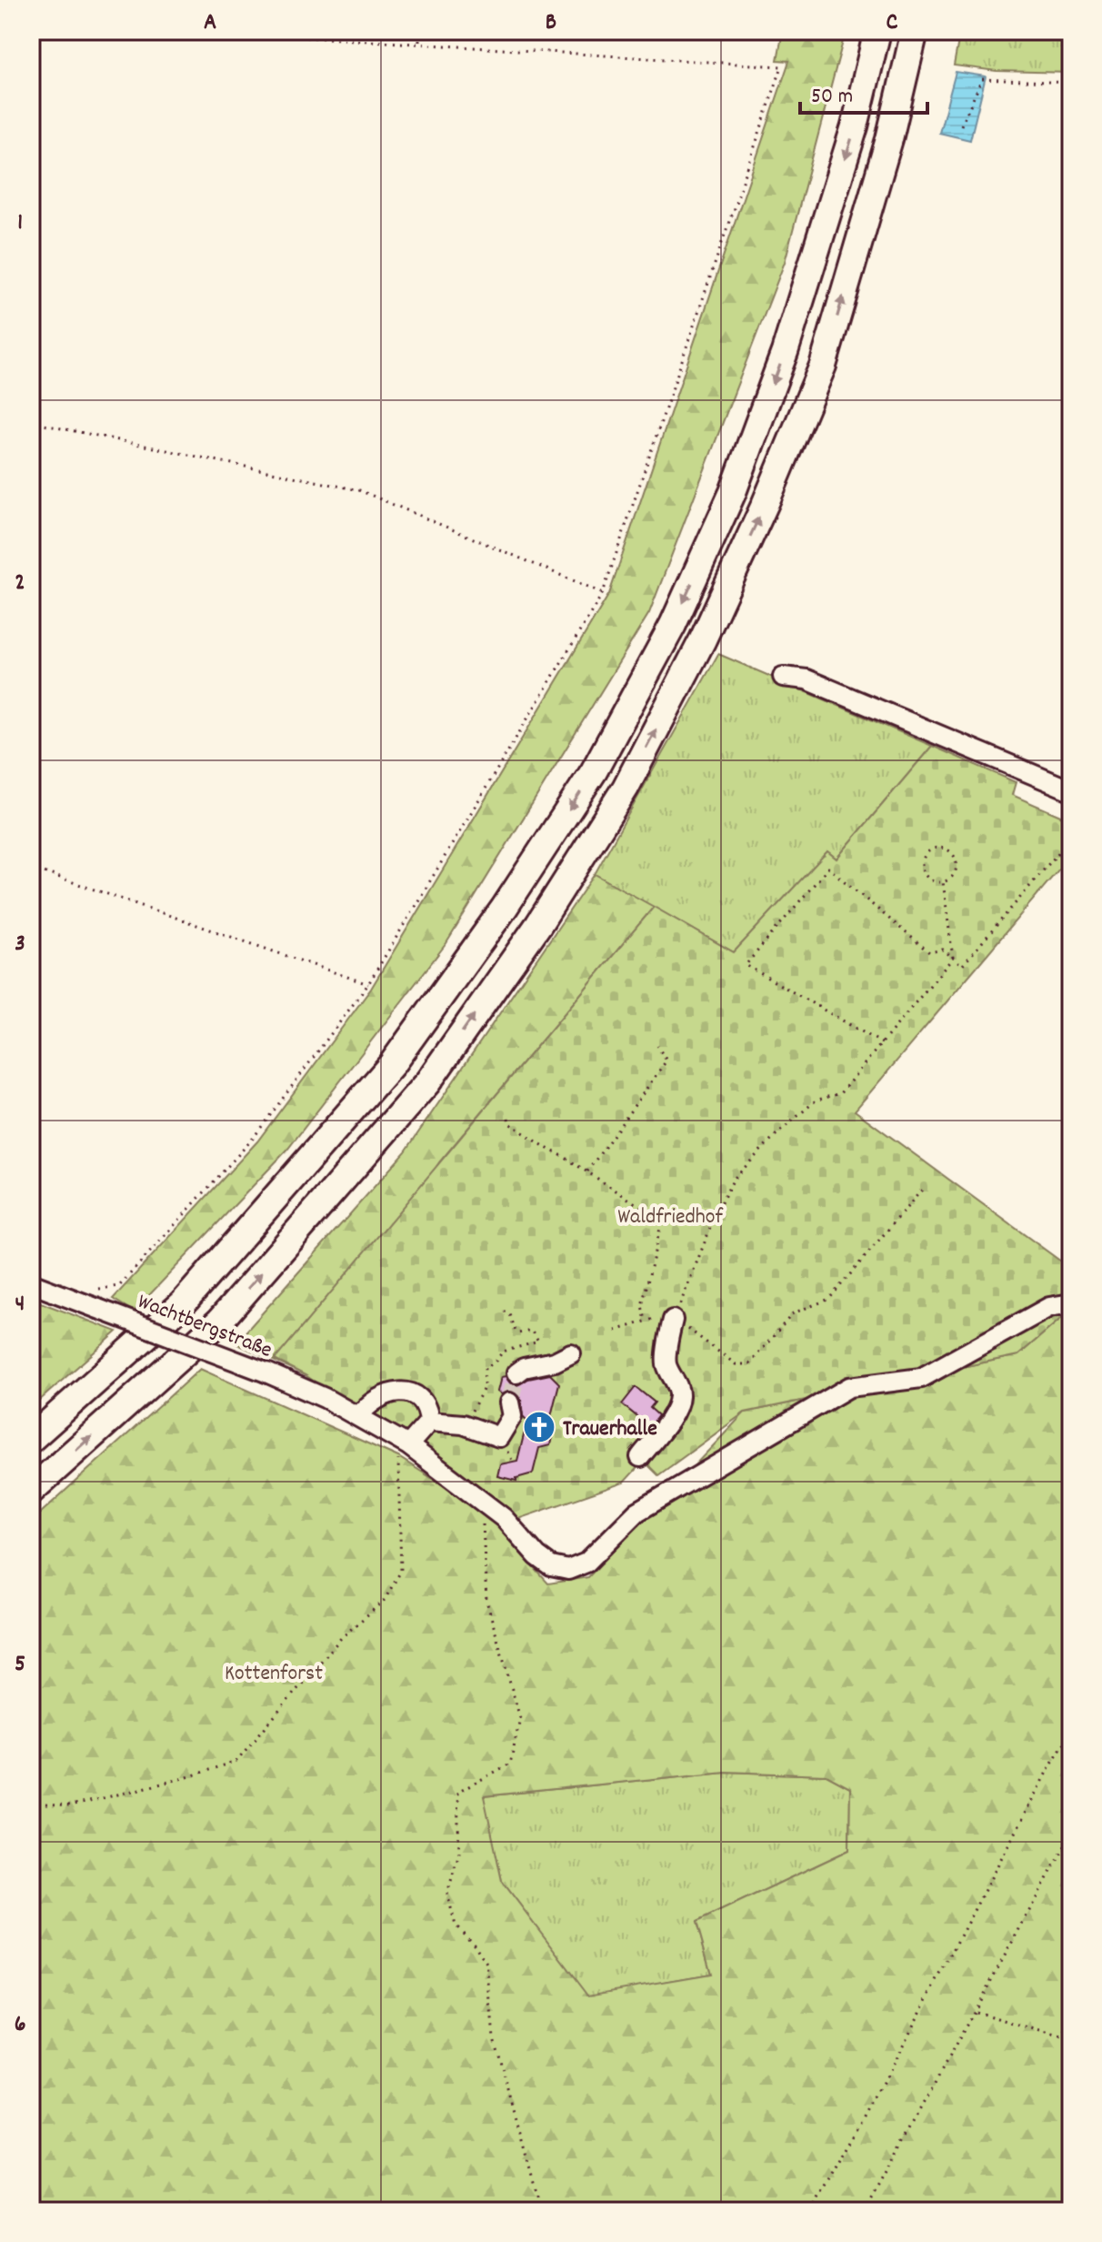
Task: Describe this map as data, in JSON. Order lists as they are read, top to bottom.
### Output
{
  "streets": {
    "street": ["Wachtbergstraße"]
  },
  "parks": ["Waldfriedhof", "Kottenforst"],
  "places": {
    "church": ["Trauerhalle"]
  },
  "scale_bar": "50 m",
  "grid": {
    "columns": ["A", "B", "C"],
    "rows": [
      "1",
      "2",
      "3",
      "4",
      "5",
      "6"
    ]
  }
}
